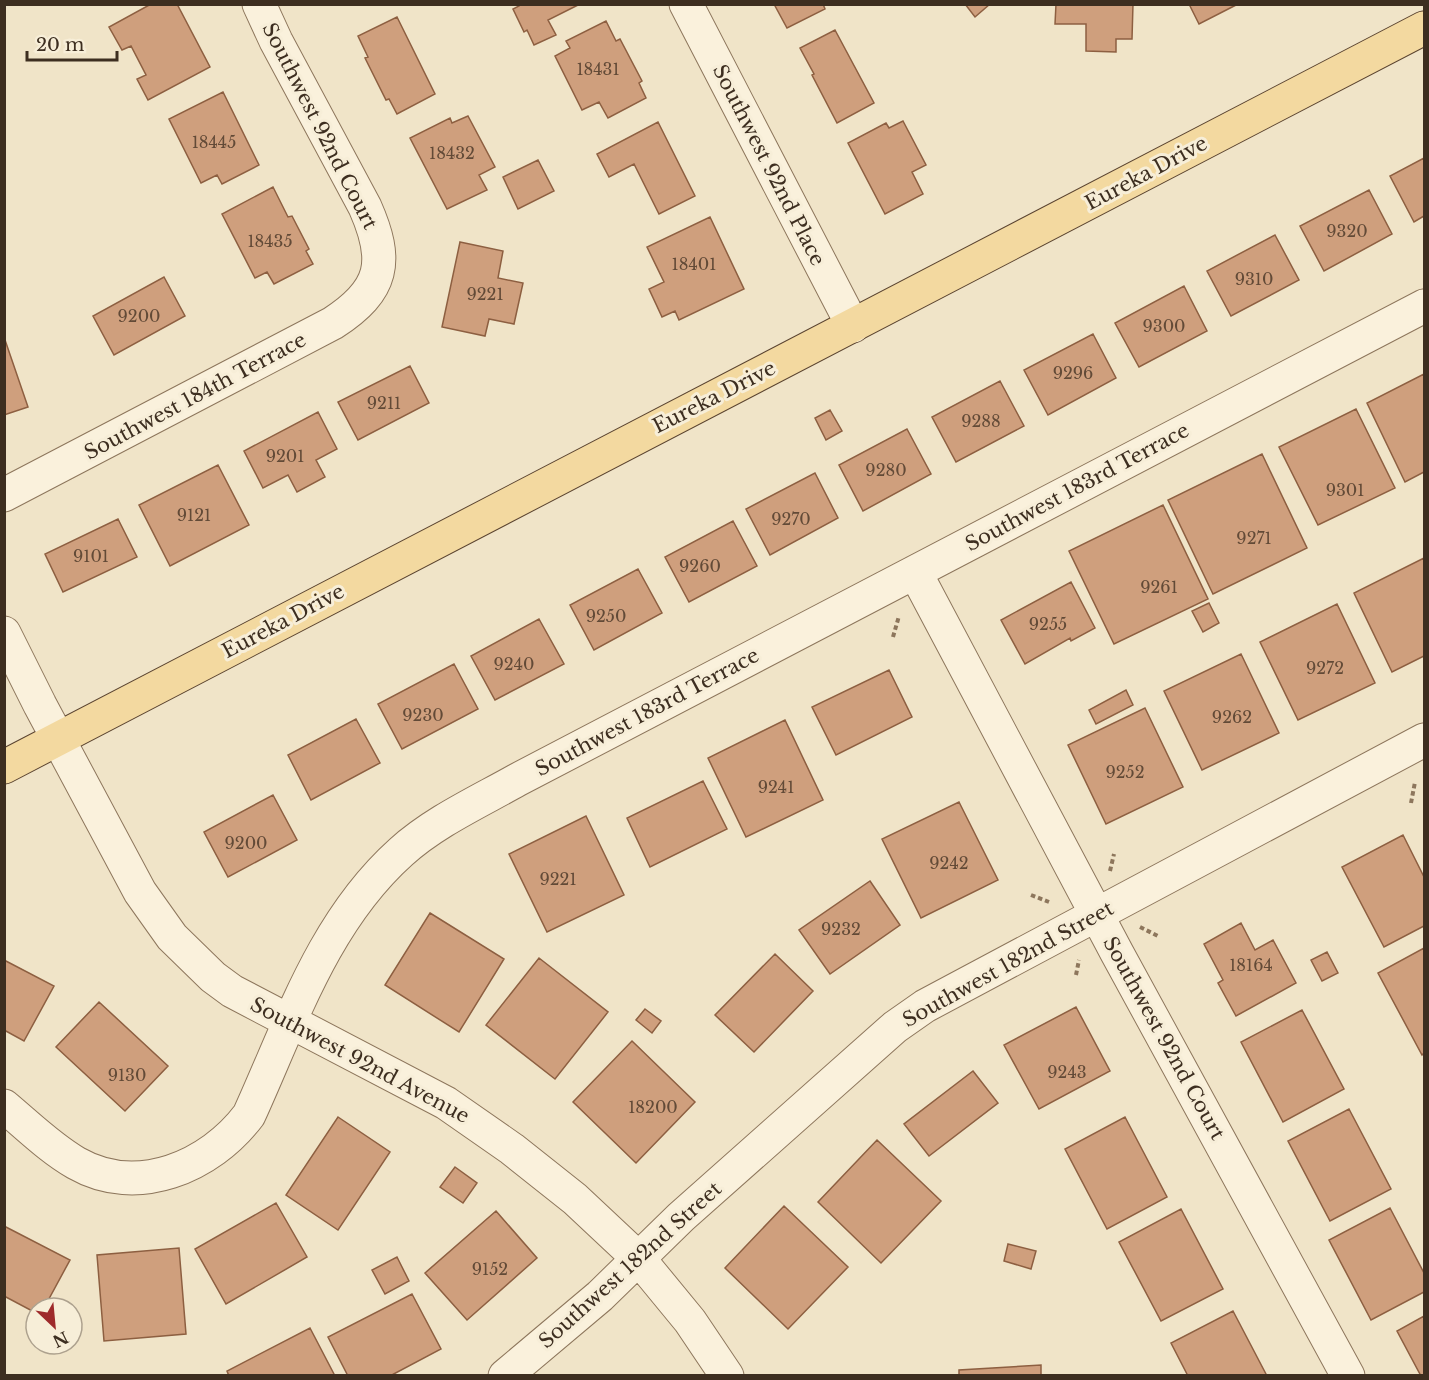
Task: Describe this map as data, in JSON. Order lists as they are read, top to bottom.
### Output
{
  "streets": {
    "main road": ["Eureka Drive"],
    "street": [
      "Southwest 92nd Court",
      "Southwest 92nd Place",
      "Southwest 184th Terrace",
      "Southwest 183rd Terrace",
      "Southwest 182nd Street",
      "Southwest 92nd Avenue"
    ]
  },
  "crossings": [
    ["Southwest 92nd Court", "Southwest 184th Terrace"],
    ["Southwest 92nd Court", "Southwest 183rd Terrace"],
    ["Southwest 92nd Court", "Southwest 182nd Street"],
    ["Southwest 92nd Place", "Eureka Drive"],
    ["Eureka Drive", "Southwest 92nd Avenue"],
    ["Southwest 183rd Terrace", "Southwest 92nd Avenue"],
    ["Southwest 182nd Street", "Southwest 92nd Avenue"]
  ],
  "house_numbers": [
    "18431",
    "18445",
    "18432",
    "9320",
    "18435",
    "18401",
    "9310",
    "9221",
    "9200",
    "9300",
    "9296",
    "9211",
    "9288",
    "9201",
    "9280",
    "9301",
    "9121",
    "9270",
    "9271",
    "9101",
    "9260",
    "9261",
    "9250",
    "9255",
    "9240",
    "9272",
    "9230",
    "9262",
    "9252",
    "9241",
    "9200",
    "9242",
    "9221",
    "9232",
    "18164",
    "9243",
    "9130",
    "18200",
    "9152"
  ],
  "scale_bar": "20 m",
  "north": "bottom right"
}
